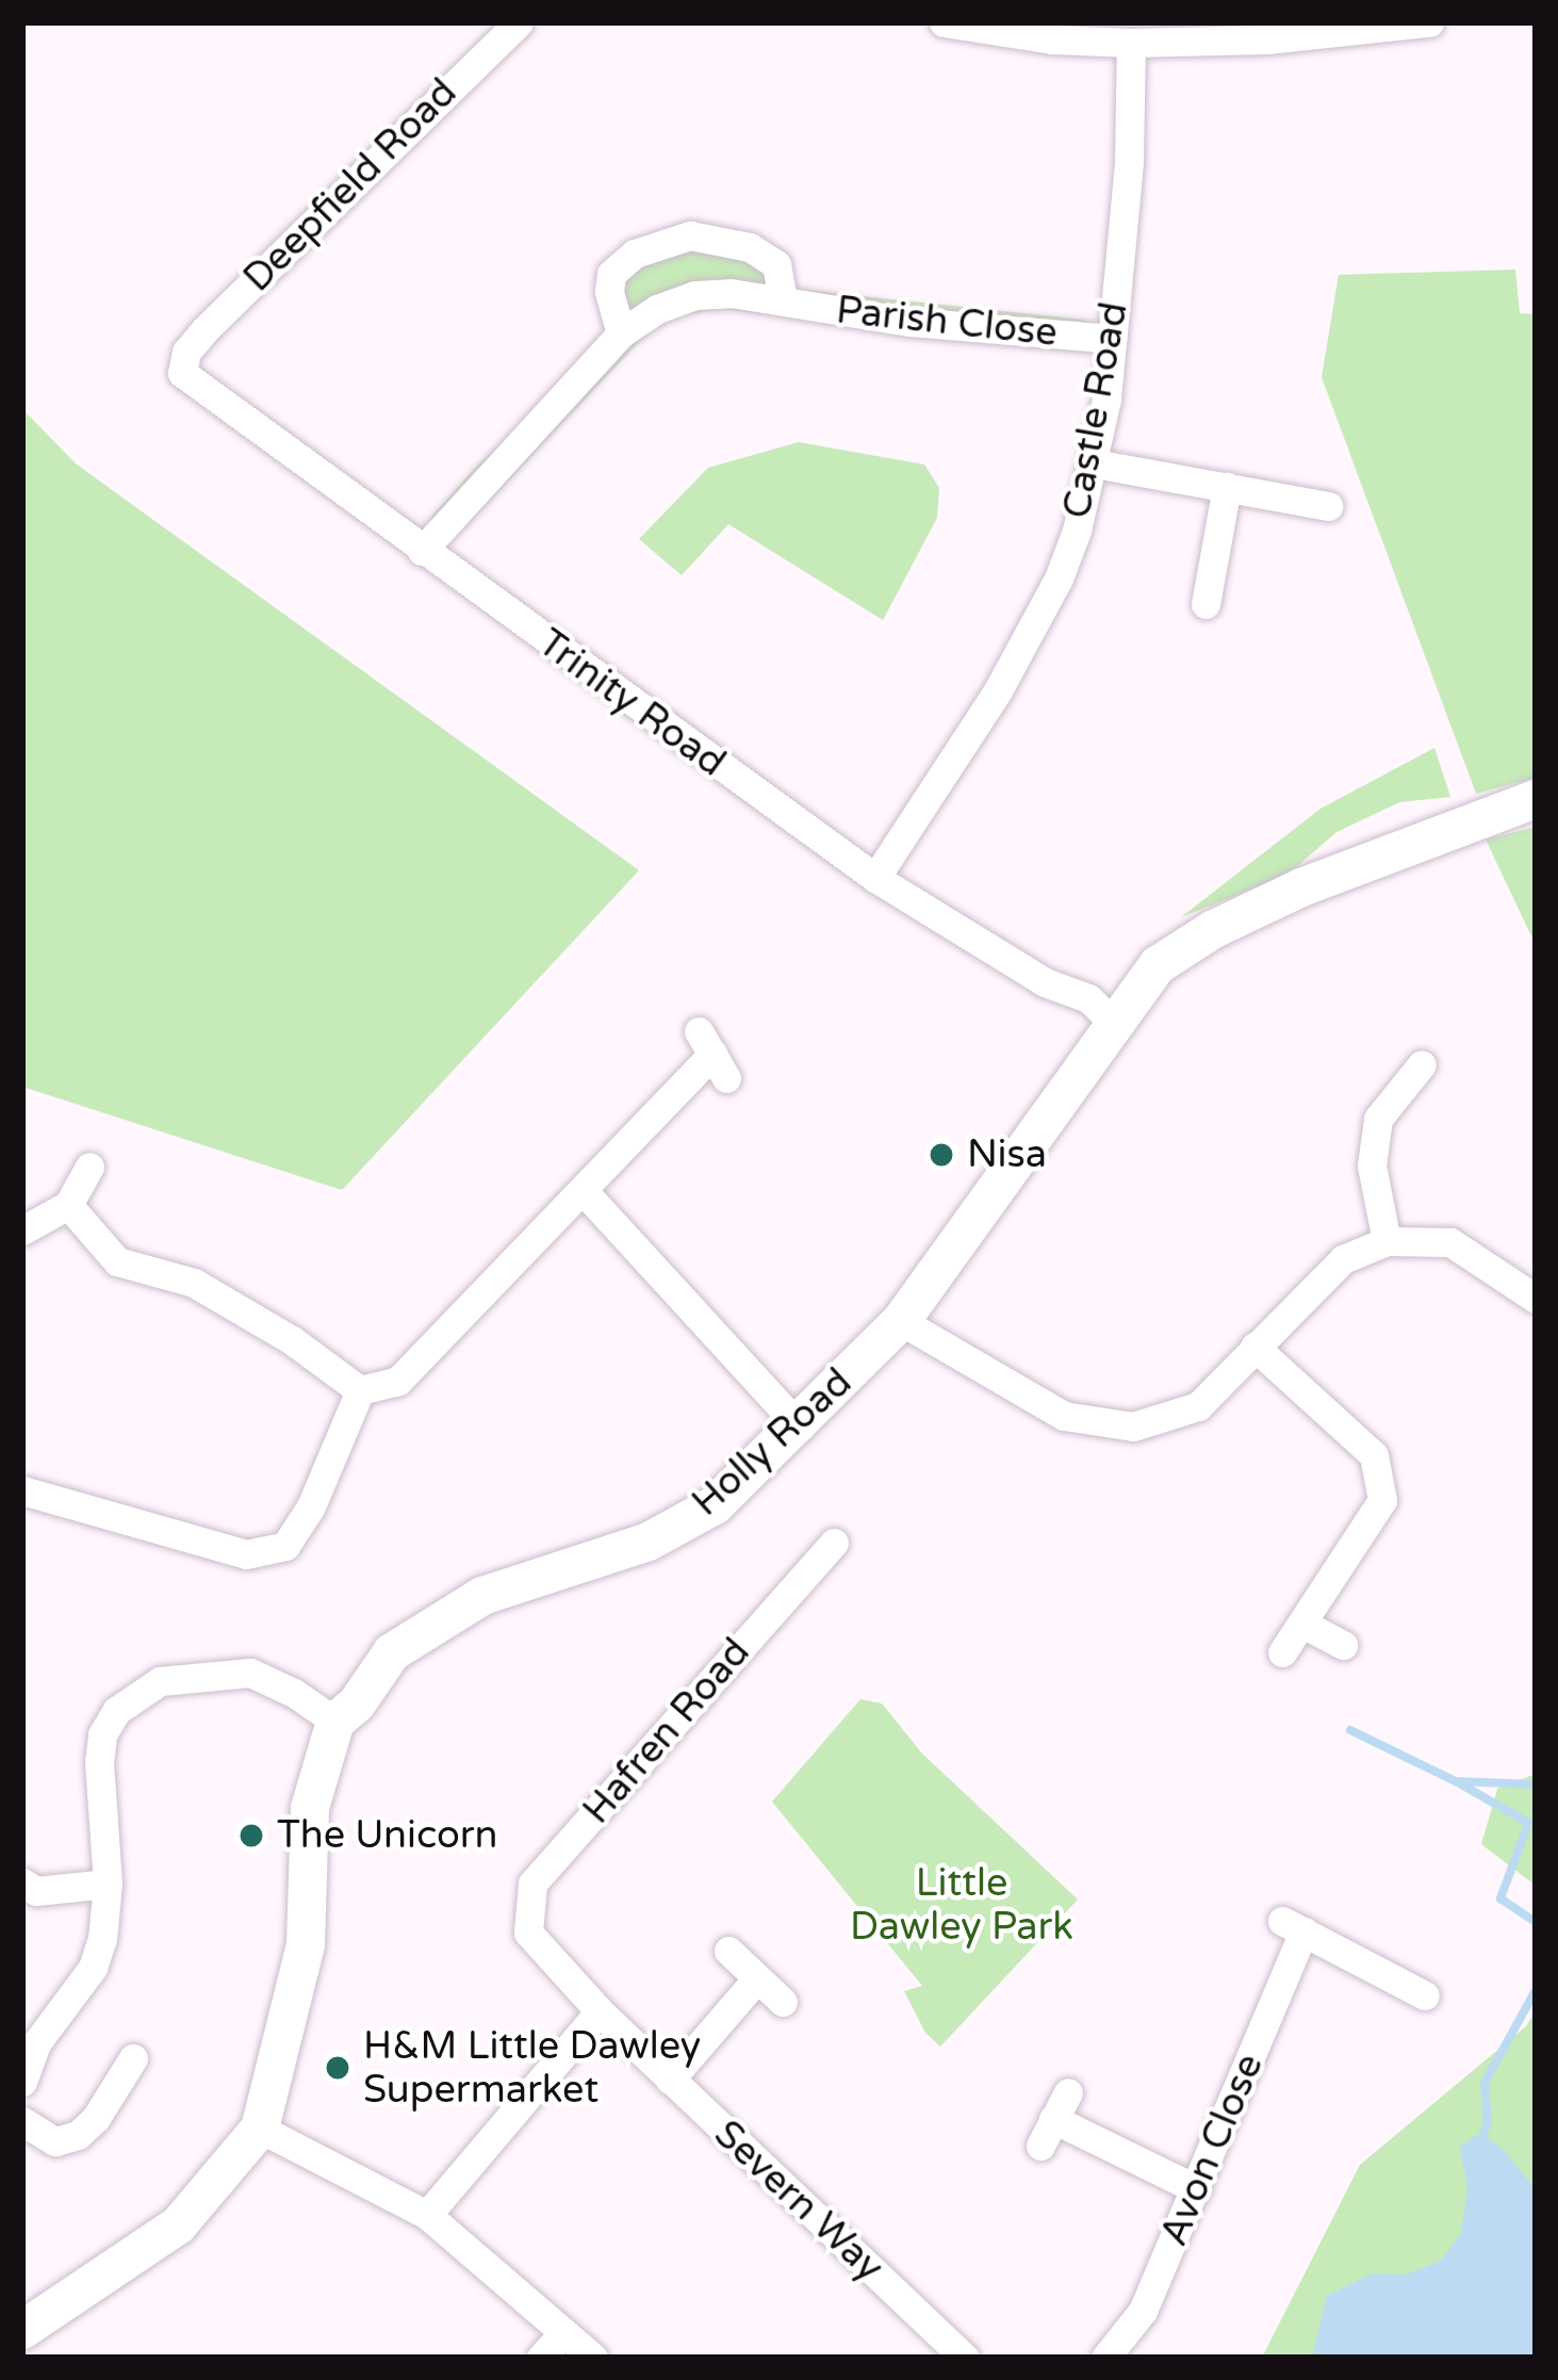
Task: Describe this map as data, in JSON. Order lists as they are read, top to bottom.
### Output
{
  "streets": {
    "street": [
      "Deepfield Road",
      "Parish Close",
      "Castle Road",
      "Trinity Road",
      "Holly Road",
      "Hafren Road",
      "Avon Close",
      "Severn Way"
    ]
  },
  "crossings": [
    ["Deepfield Road", "Trinity Road"],
    ["Parish Close", "Castle Road"],
    ["Parish Close", "Trinity Road"],
    ["Castle Road", "Trinity Road"],
    ["Trinity Road", "Holly Road"],
    ["Hafren Road", "Severn Way"]
  ],
  "parks": ["Little Dawley Park"],
  "places": ["Nisa", "The Unicorn", "H&M Little Dawley Supermarket"]
}
